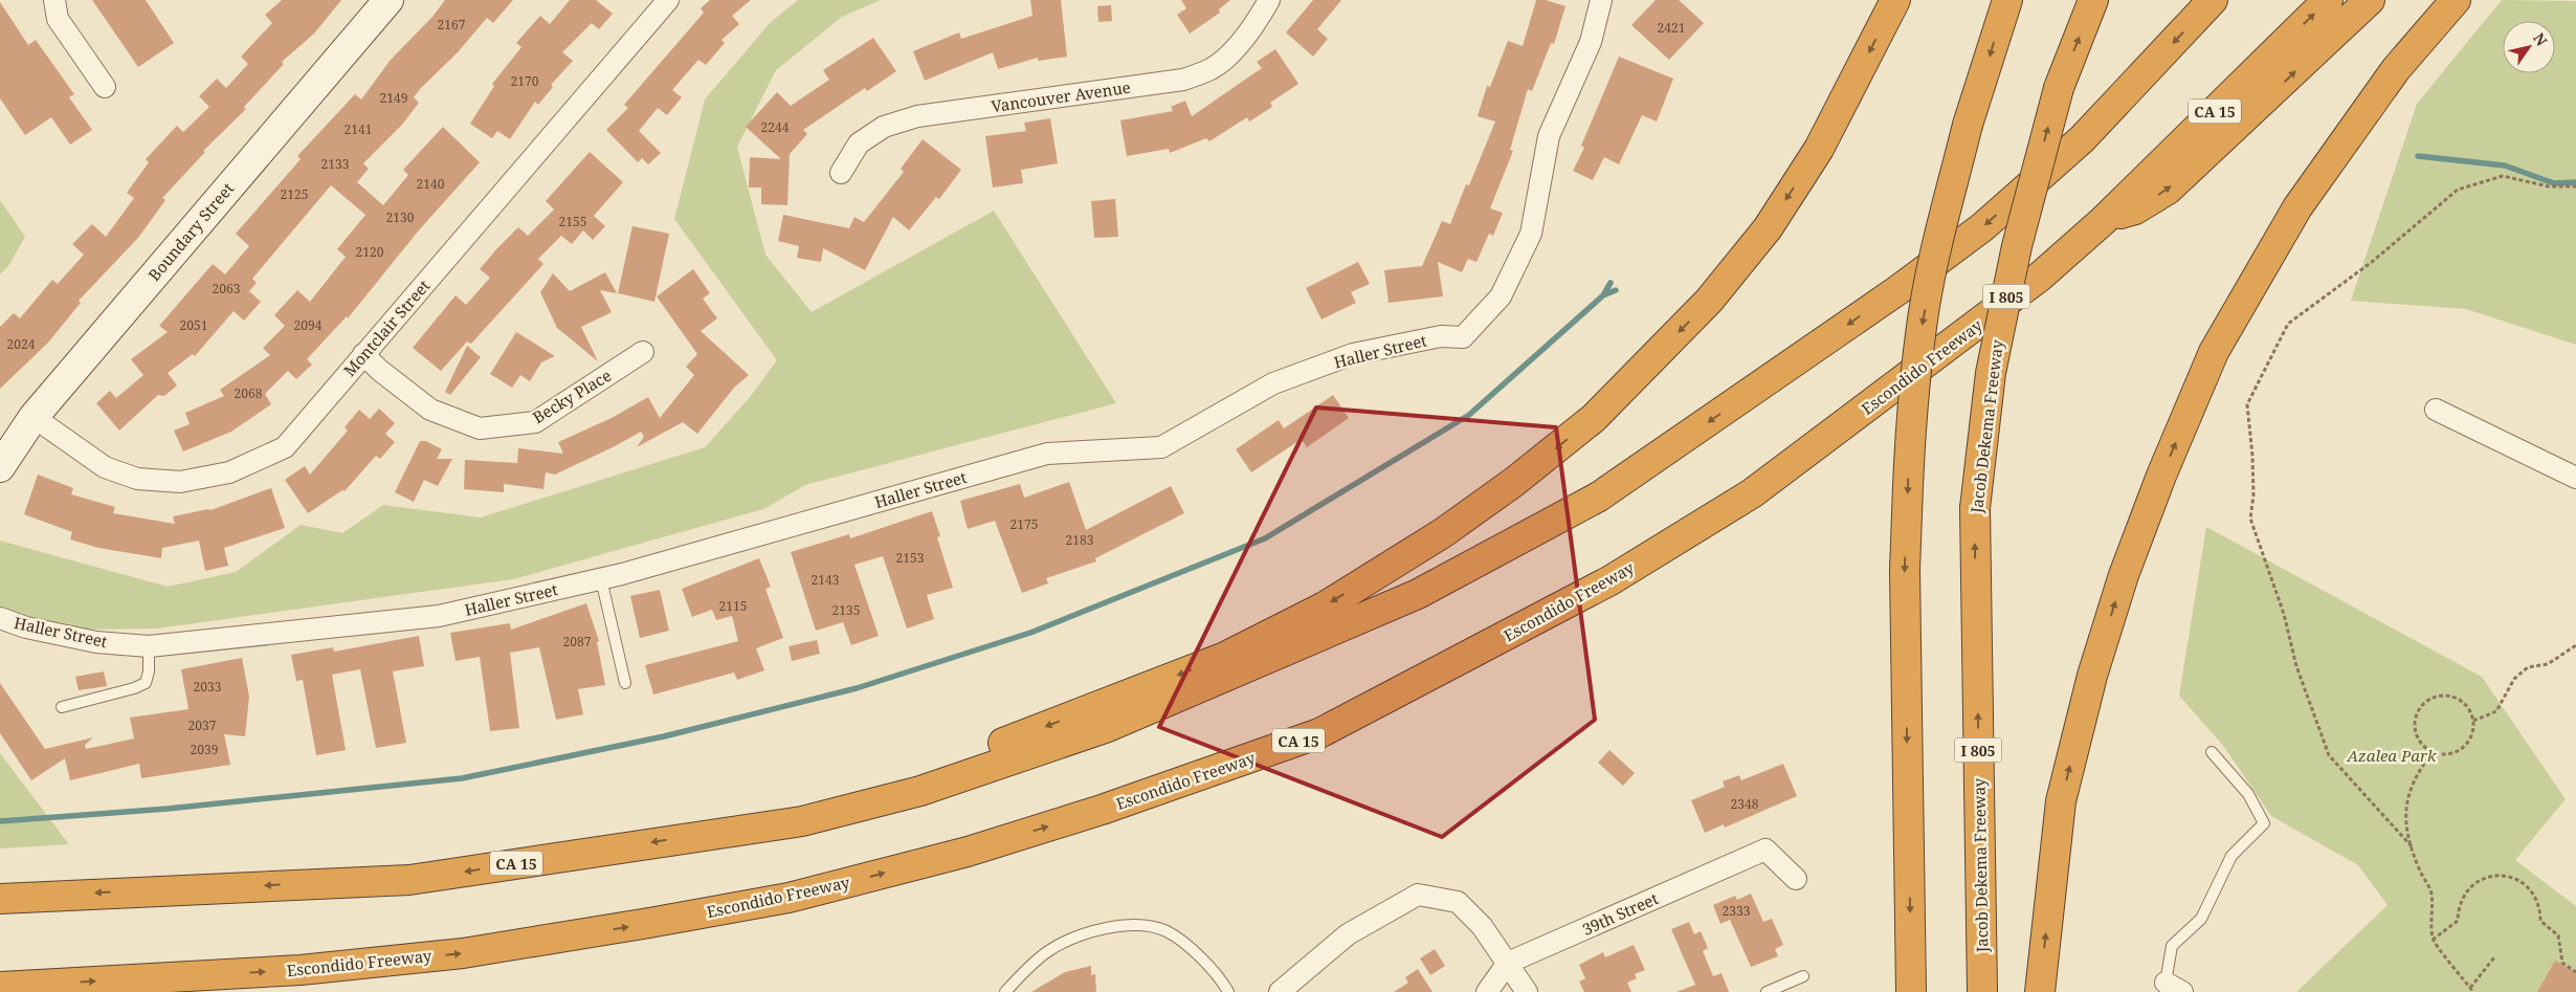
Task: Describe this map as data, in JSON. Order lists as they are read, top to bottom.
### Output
{
  "streets": {
    "highway": [
      "CA 15",
      "I 805",
      "Escondido Freeway",
      "Jacob Dekema Freeway"
    ],
    "street": [
      "Vancouver Avenue",
      "Boundary Street",
      "Montclair Street",
      "Haller Street",
      "Becky Place",
      "39th Street"
    ]
  },
  "crossings": [
    ["Boundary Street", "Montclair Street"],
    ["Montclair Street", "Becky Place"]
  ],
  "parks": ["Azalea Park"],
  "house_numbers": [
    "2167",
    "2421",
    "2170",
    "2149",
    "2244",
    "2141",
    "2133",
    "2140",
    "2125",
    "2130",
    "2155",
    "2120",
    "2063",
    "2051",
    "2094",
    "2024",
    "2068",
    "2175",
    "2183",
    "2153",
    "2143",
    "2115",
    "2135",
    "2087",
    "2033",
    "2037",
    "2039",
    "2348",
    "2333"
  ],
  "north": "top right"
}
